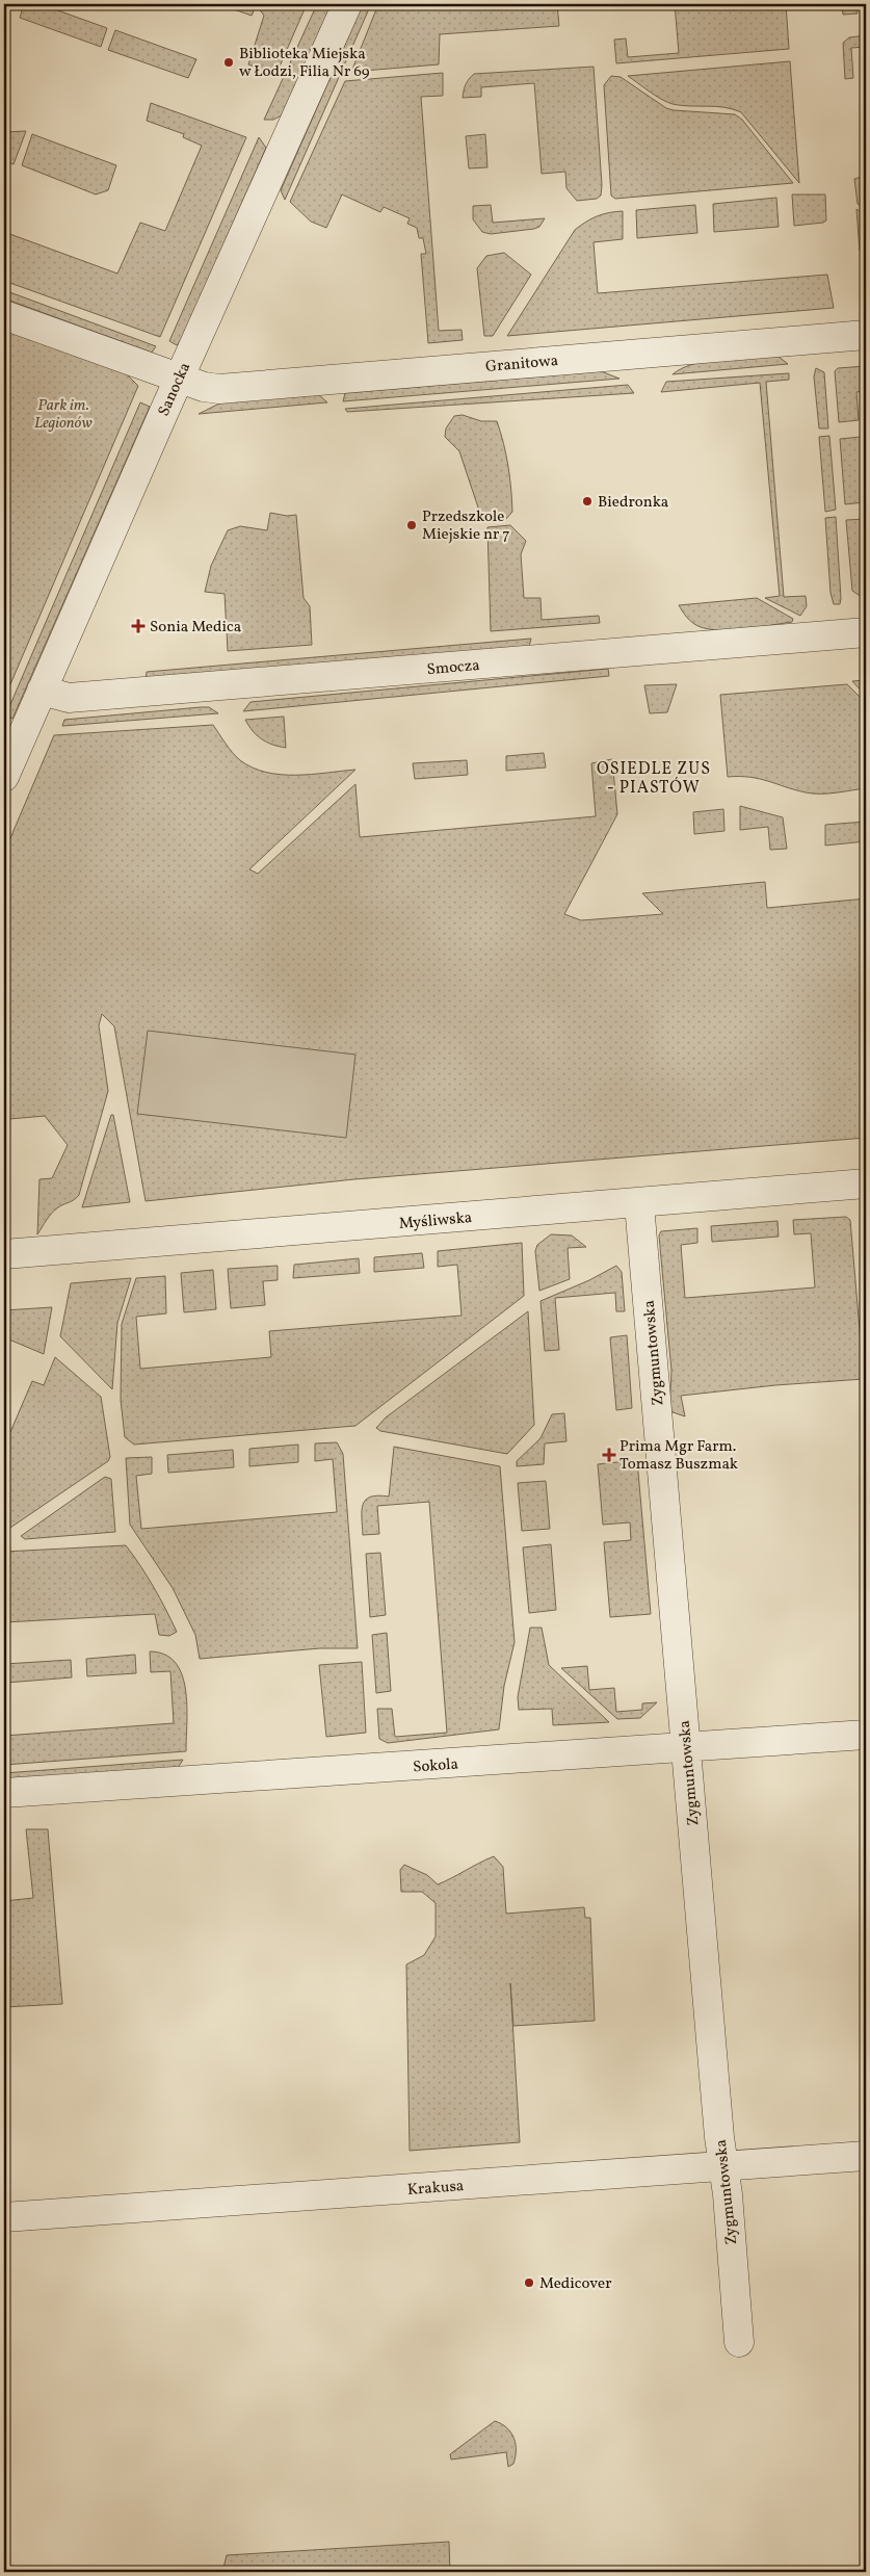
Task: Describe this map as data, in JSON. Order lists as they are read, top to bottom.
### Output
{
  "streets": {
    "street": [
      "Granitowa",
      "Sanocka",
      "Smocza",
      "Myśliwska",
      "Zygmuntowska",
      "Sokola",
      "Krakusa"
    ]
  },
  "crossings": [
    ["Granitowa", "Sanocka"],
    ["Sanocka", "Smocza"],
    ["Myśliwska", "Zygmuntowska"],
    ["Zygmuntowska", "Sokola"],
    ["Zygmuntowska", "Krakusa"]
  ],
  "districts": ["OSIEDLE ZUS - PIASTÓW"],
  "parks": ["Park im. Legionów"],
  "places": {
    "other": [
      "Biblioteka Miejska w Łodzi, Filia Nr 69",
      "Biedronka",
      "Przedszkole Miejskie nr 7",
      "Medicover"
    ],
    "health": ["Sonia Medica", "Prima Mgr Farm. Tomasz Buszmak"]
  }
}
